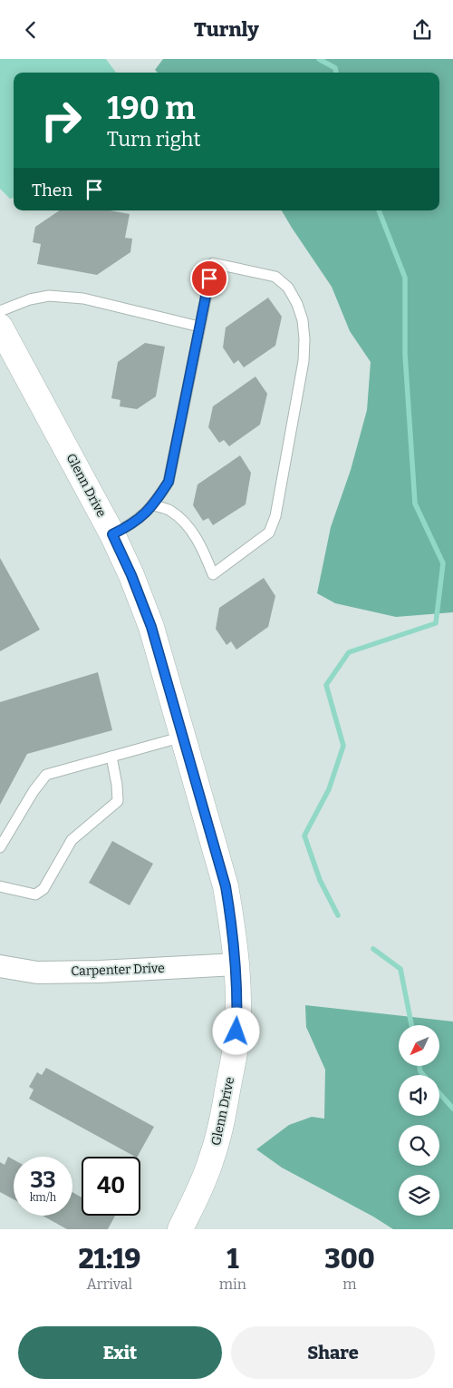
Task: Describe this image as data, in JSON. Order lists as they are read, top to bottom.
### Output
{
  "streets": {
    "street": ["Glenn Drive", "Carpenter Drive"]
  },
  "crossings": [
    ["Glenn Drive", "Carpenter Drive"]
  ],
  "north": "bottom left",
  "page": {
    "header": "Turnly",
    "turn": ["190 m", "Turn right"],
    "then": "Then",
    "speed": "33 km/h",
    "limit": "40",
    "eta": [
      "21:19",
      "Arrival",
      "1",
      "min",
      "300",
      "m"
    ],
    "buttons": ["Exit", "Share"]
  }
}
